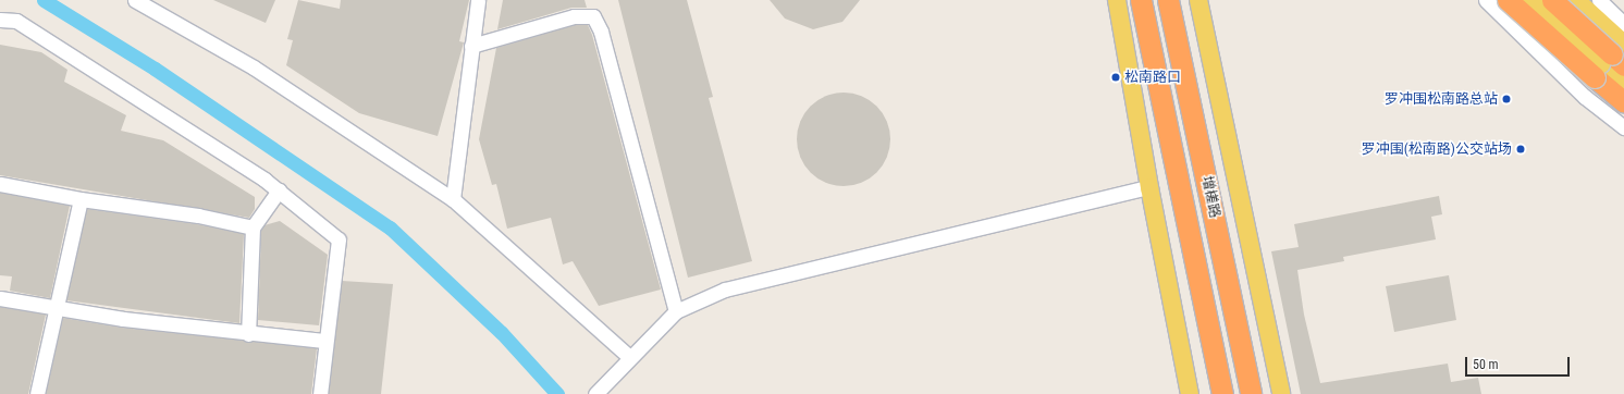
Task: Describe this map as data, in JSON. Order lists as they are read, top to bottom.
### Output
{
  "streets": {
    "highway": ["增槎路"]
  },
  "places": ["松南路口", "罗冲围松南路总站", "罗冲围(松南路)公交站场"],
  "scale_bar": "50 m"
}
